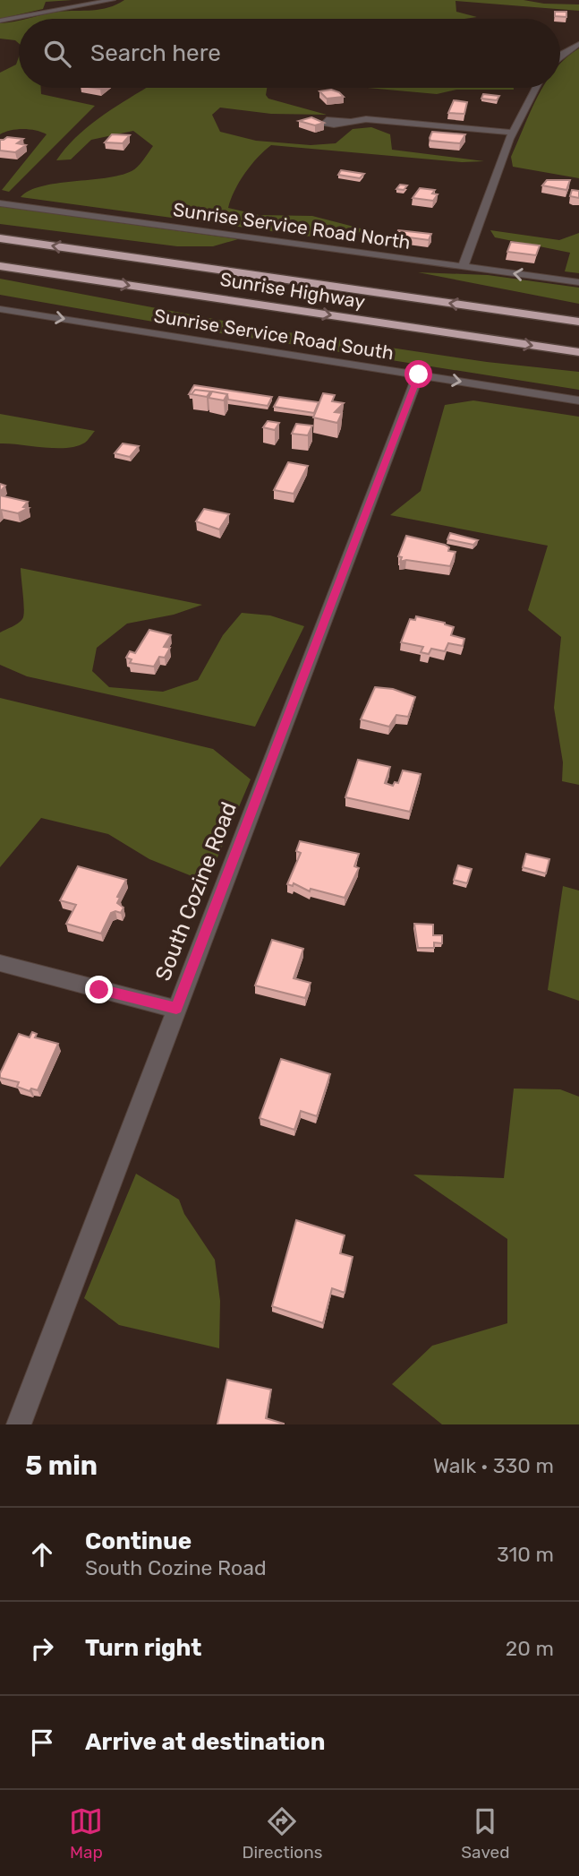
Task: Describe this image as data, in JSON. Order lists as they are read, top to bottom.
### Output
{
  "streets": {
    "highway": ["Sunrise Highway"],
    "street": ["Sunrise Service Road North", "Sunrise Service Road South", "South Cozine Road"]
  },
  "crossings": [
    ["Sunrise Service Road South", "South Cozine Road"]
  ],
  "one_way": ["Sunrise Service Road South"],
  "page": {
    "search": "Search here",
    "heading": ["5 min", "Walk · 330 m"],
    "list": [
      ["Continue", "South Cozine Road", "310 m"],
      ["Turn right", "20 m"],
      "Arrive at destination"
    ],
    "nav": ["Map", "Directions", "Saved"]
  }
}
